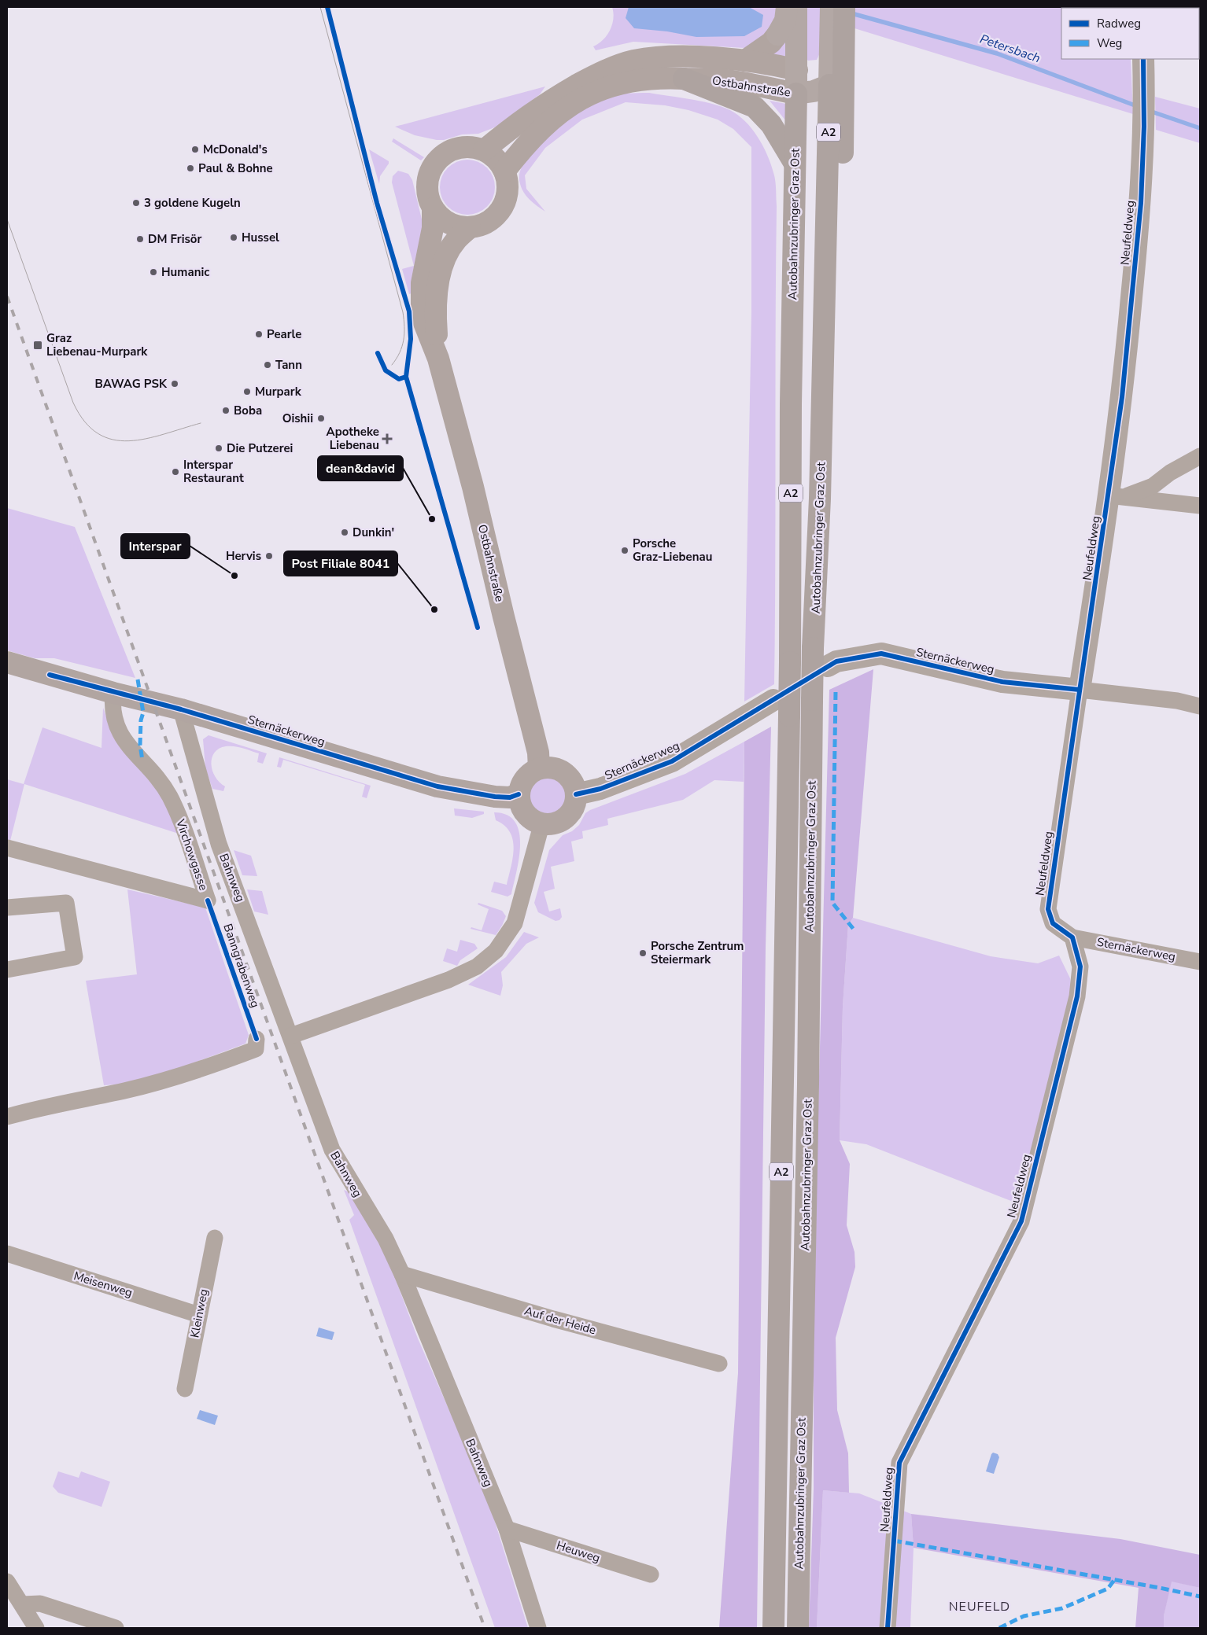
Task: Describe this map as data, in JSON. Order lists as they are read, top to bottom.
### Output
{
  "streets": {
    "highway": ["A2", "Autobahnzubringer Graz Ost"],
    "main road": ["Ostbahnstraße", "Sternäckerweg"],
    "street": [
      "Neufeldweg",
      "Virchowgasse",
      "Bahnweg",
      "Meisenweg",
      "Kleinweg",
      "Auf der Heide",
      "Heuweg"
    ],
    "cycle path": ["Banngrabenweg"]
  },
  "crossings": [
    ["Ostbahnstraße", "Autobahnzubringer Graz Ost"],
    ["Ostbahnstraße", "Sternäckerweg"],
    ["Neufeldweg", "Sternäckerweg"],
    ["Sternäckerweg", "Virchowgasse"],
    ["Sternäckerweg", "Bahnweg"],
    ["Bahnweg", "Auf der Heide"],
    ["Bahnweg", "Heuweg"],
    ["Meisenweg", "Kleinweg"]
  ],
  "districts": ["NEUFELD"],
  "water": ["Petersbach"],
  "places": {
    "other": [
      "McDonald's",
      "Paul & Bohne",
      "3 goldene Kugeln",
      "Hussel",
      "DM Frisör",
      "Humanic",
      "Pearle",
      "Tann",
      "BAWAG PSK",
      "Murpark",
      "Boba",
      "Oishii",
      "Die Putzerei",
      "Interspar Restaurant",
      "dean&david",
      "Dunkin'",
      "Porsche Graz-Liebenau",
      "Hervis",
      "Interspar",
      "Post Filiale 8041",
      "Porsche Zentrum Steiermark"
    ],
    "transit": ["Graz Liebenau-Murpark"],
    "health": ["Apotheke Liebenau"]
  },
  "legend": ["Radweg", "Weg"]
}
